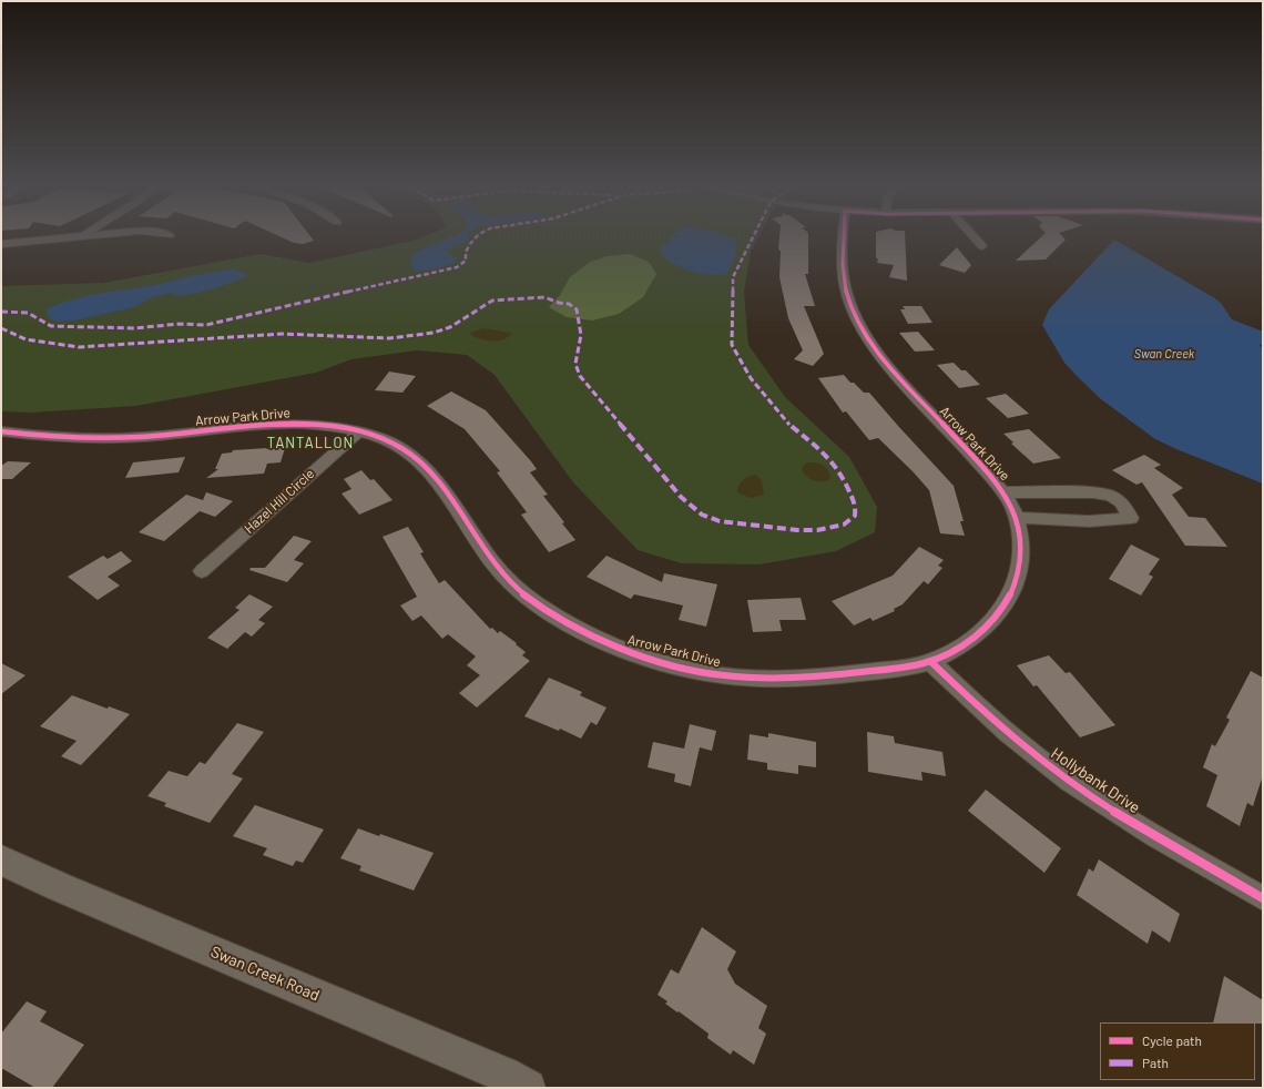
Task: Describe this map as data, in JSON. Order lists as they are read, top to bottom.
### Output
{
  "streets": {
    "street": [
      "Arrow Park Drive",
      "Hazel Hill Circle",
      "Hollybank Drive",
      "Swan Creek Road"
    ]
  },
  "crossings": [
    ["Arrow Park Drive", "Hazel Hill Circle"],
    ["Arrow Park Drive", "Hollybank Drive"]
  ],
  "districts": ["TANTALLON"],
  "water": ["Swan Creek"],
  "legend": ["Cycle path", "Path"]
}
